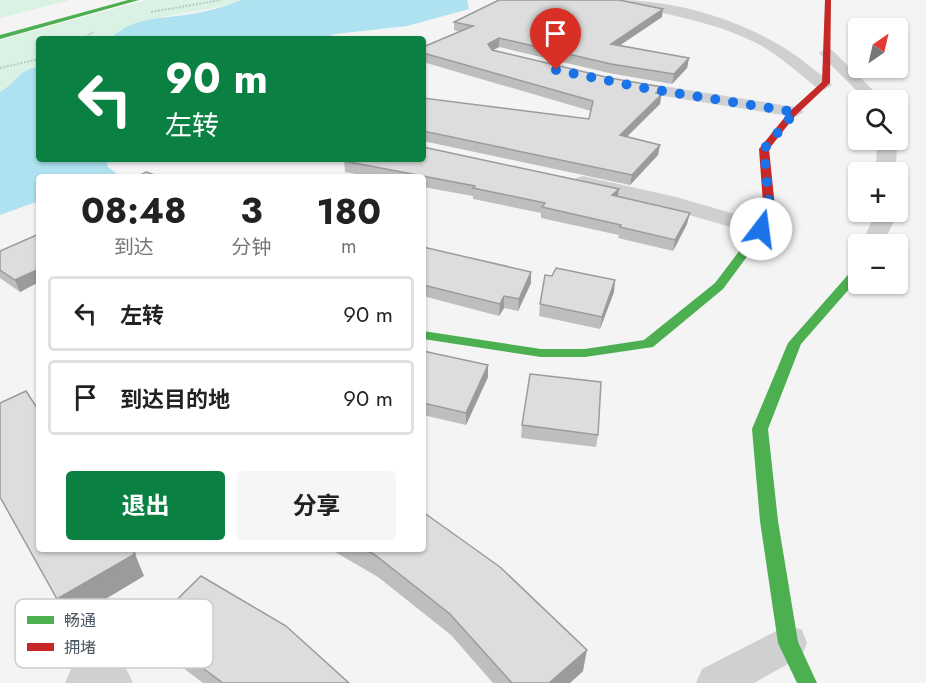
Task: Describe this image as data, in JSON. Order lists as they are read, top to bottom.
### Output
{
  "legend": ["畅通", "拥堵"],
  "north": "top right",
  "page": {
    "map_buttons": ["+", "−"],
    "turn": ["90 m", "左转"],
    "eta": [
      "08:48",
      "到达",
      "3",
      "分钟",
      "180",
      "m"
    ],
    "list": [
      {
        "name": "左转",
        "value": "90 m"
      },
      {
        "name": "到达目的地",
        "value": "90 m"
      }
    ],
    "buttons": ["退出", "分享"]
  }
}
